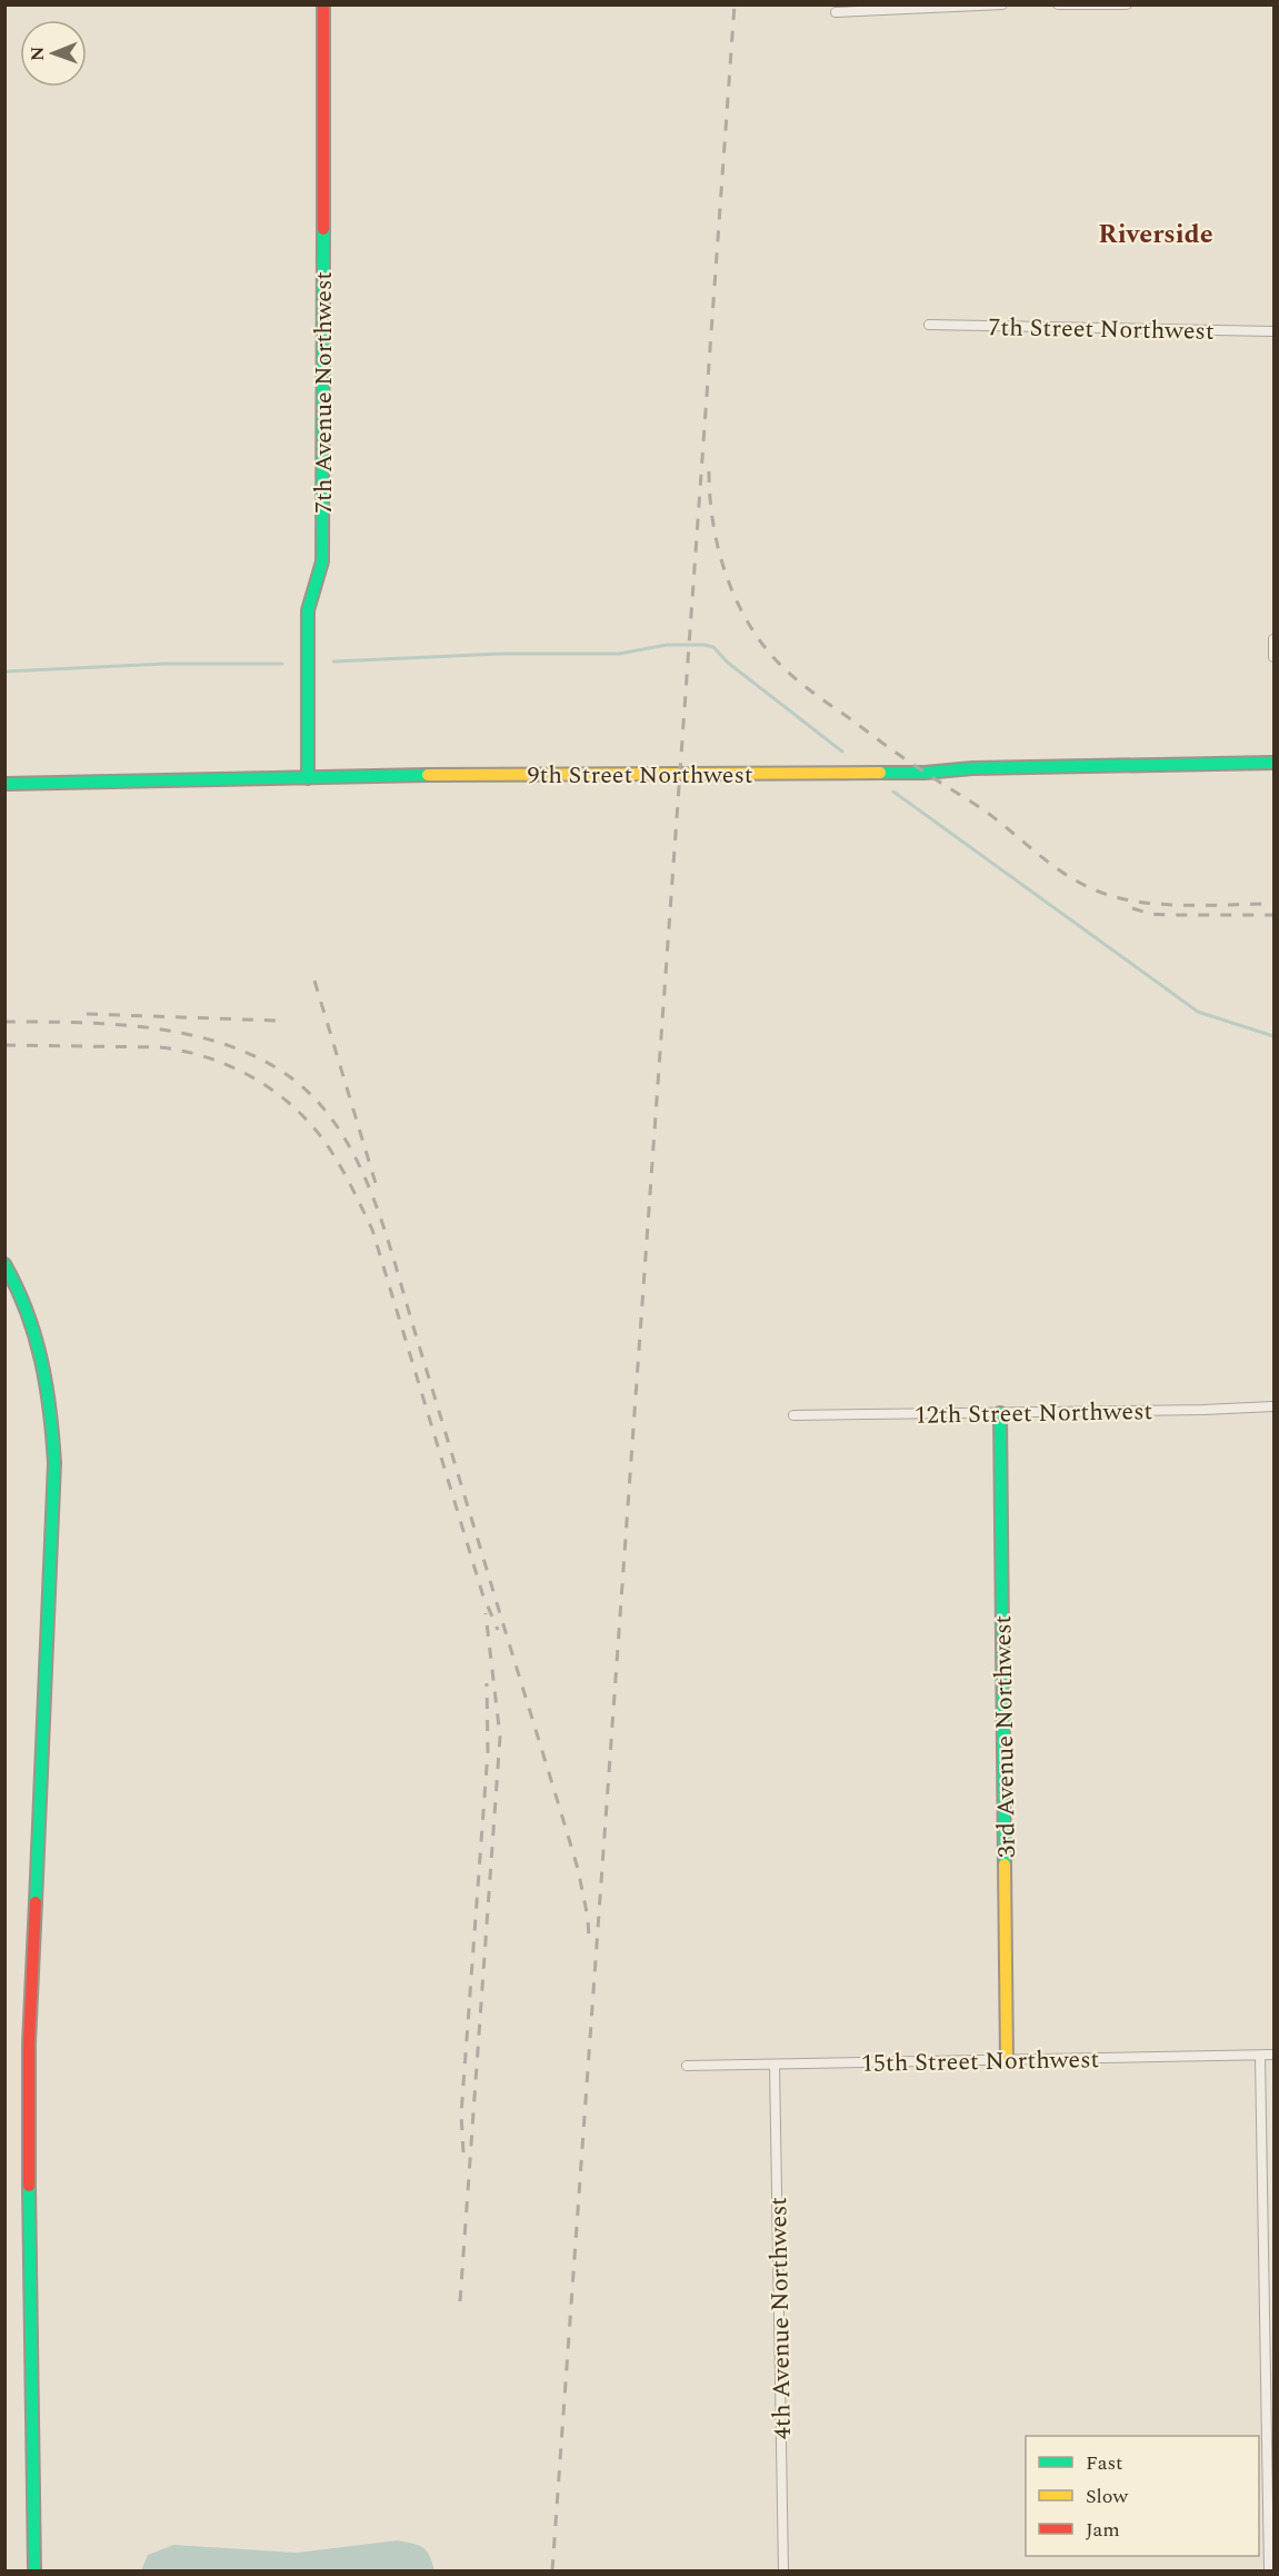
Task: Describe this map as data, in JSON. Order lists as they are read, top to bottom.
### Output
{
  "streets": {
    "street": [
      "7th Street Northwest",
      "7th Avenue Northwest",
      "9th Street Northwest",
      "12th Street Northwest",
      "3rd Avenue Northwest",
      "15th Street Northwest",
      "4th Avenue Northwest"
    ]
  },
  "crossings": [
    ["7th Avenue Northwest", "9th Street Northwest"],
    ["12th Street Northwest", "3rd Avenue Northwest"],
    ["3rd Avenue Northwest", "15th Street Northwest"],
    ["15th Street Northwest", "4th Avenue Northwest"]
  ],
  "districts": ["Riverside"],
  "legend": ["Fast", "Slow", "Jam"],
  "north": "left"
}
